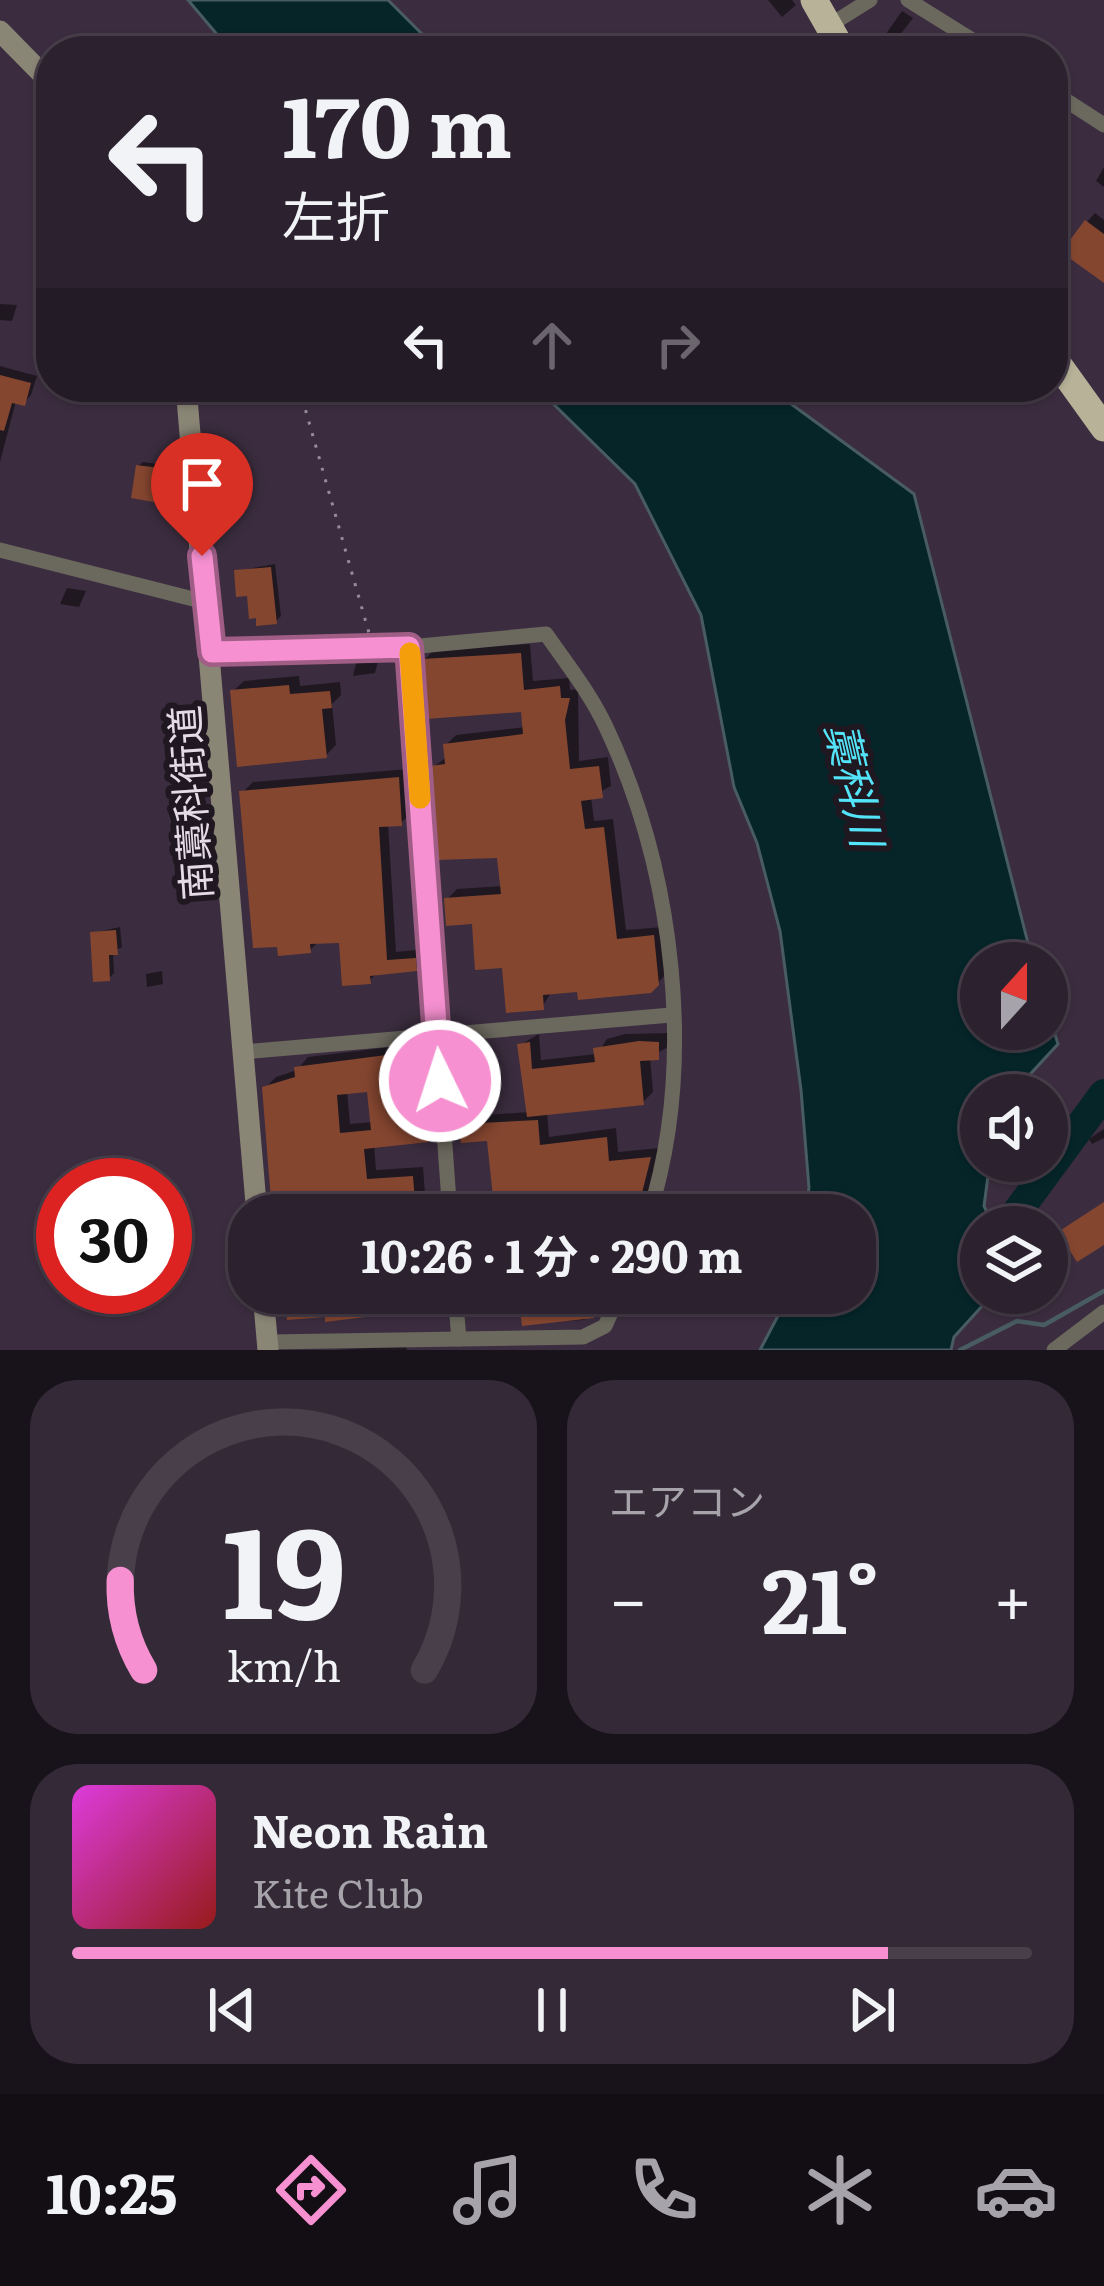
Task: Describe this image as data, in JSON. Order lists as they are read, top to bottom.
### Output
{
  "streets": {
    "main road": ["南藁科街道"]
  },
  "water": ["藁科川"],
  "north": "top",
  "page": {
    "turn": ["170 m", "左折"],
    "limit": "30",
    "trip": "10:26 · 1 分 · 290 m",
    "tile": "エアコン",
    "heat": ["−", "21°", "+"],
    "song": ["Neon Rain", "Kite Club"],
    "tabs": "10:25",
    "gauge": ["19", "km/h"]
  }
}
